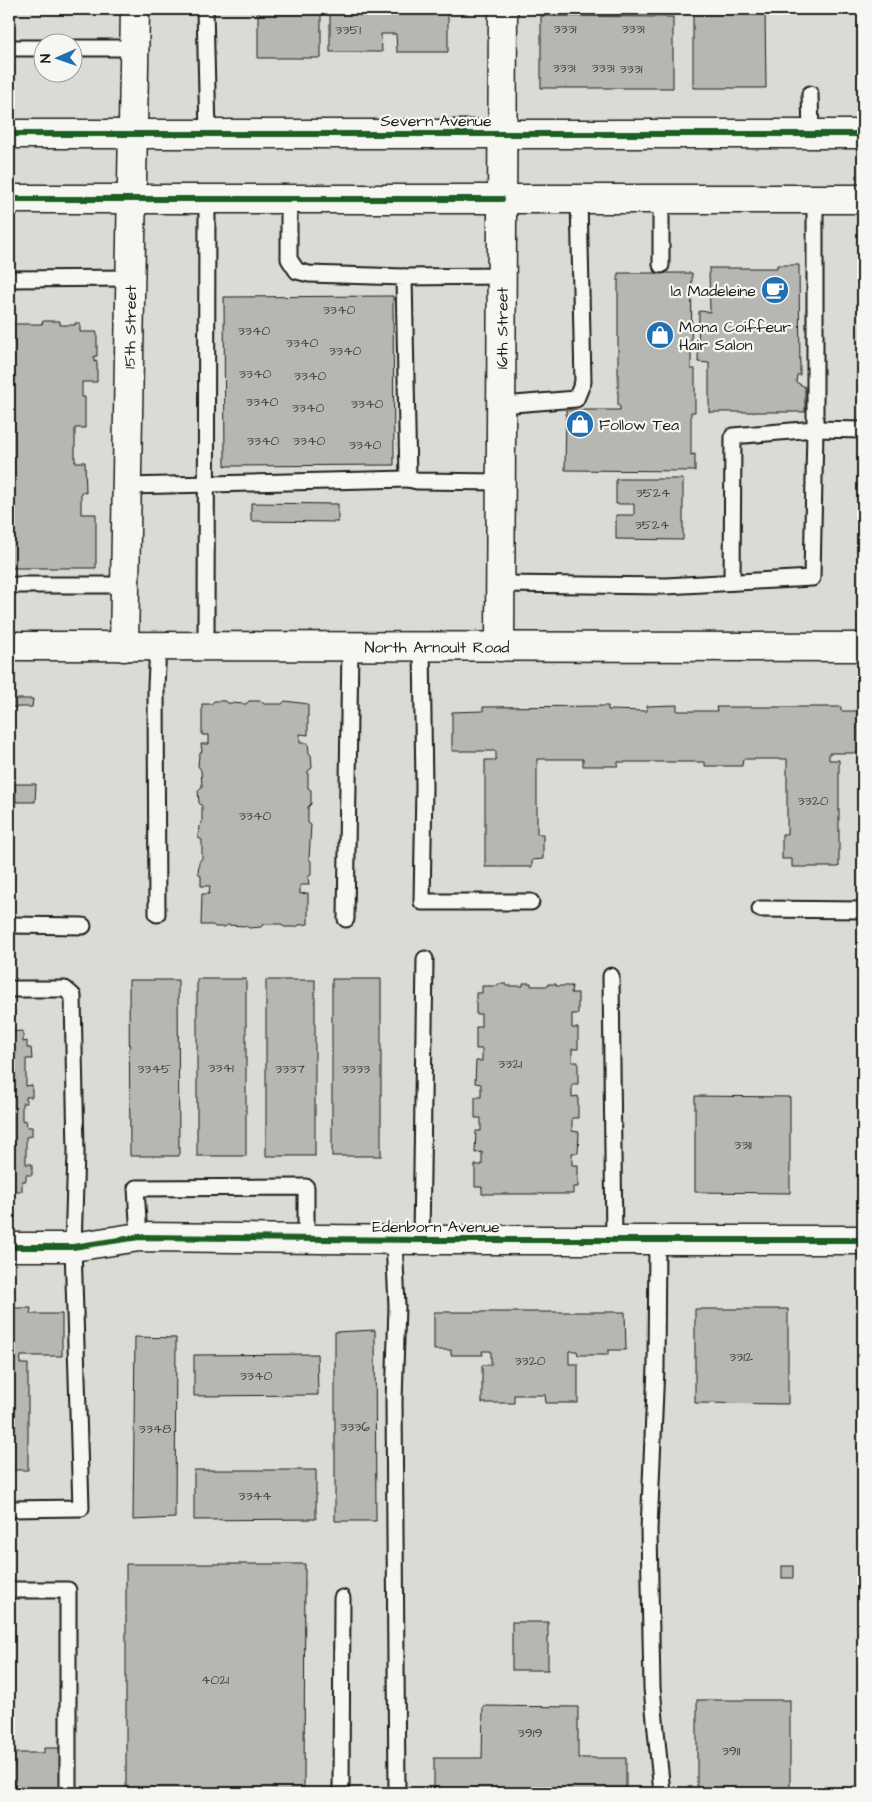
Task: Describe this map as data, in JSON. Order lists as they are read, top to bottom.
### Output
{
  "streets": {
    "street": [
      "Severn Avenue",
      "15th Street",
      "16th Street",
      "North Arnoult Road",
      "Edenborn Avenue"
    ]
  },
  "crossings": [
    ["Severn Avenue", "15th Street"],
    ["Severn Avenue", "16th Street"],
    ["15th Street", "North Arnoult Road"],
    ["16th Street", "North Arnoult Road"]
  ],
  "places": {
    "cafe": ["la Madeleine"],
    "shop": ["Mona Coiffeur Hair Salon", "Follow Tea"]
  },
  "house_numbers": [
    "3331",
    "3331",
    "3351",
    "3331",
    "3331",
    "3331",
    "3340",
    "3340",
    "3340",
    "3340",
    "3340",
    "3340",
    "3340",
    "3340",
    "3340",
    "3340",
    "3340",
    "3340",
    "3524",
    "3524",
    "3320",
    "3340",
    "3321",
    "3341",
    "3345",
    "3337",
    "3333",
    "3311",
    "3312",
    "3320",
    "3340",
    "3336",
    "3348",
    "3344",
    "4021",
    "3919",
    "3911"
  ],
  "north": "left"
}
